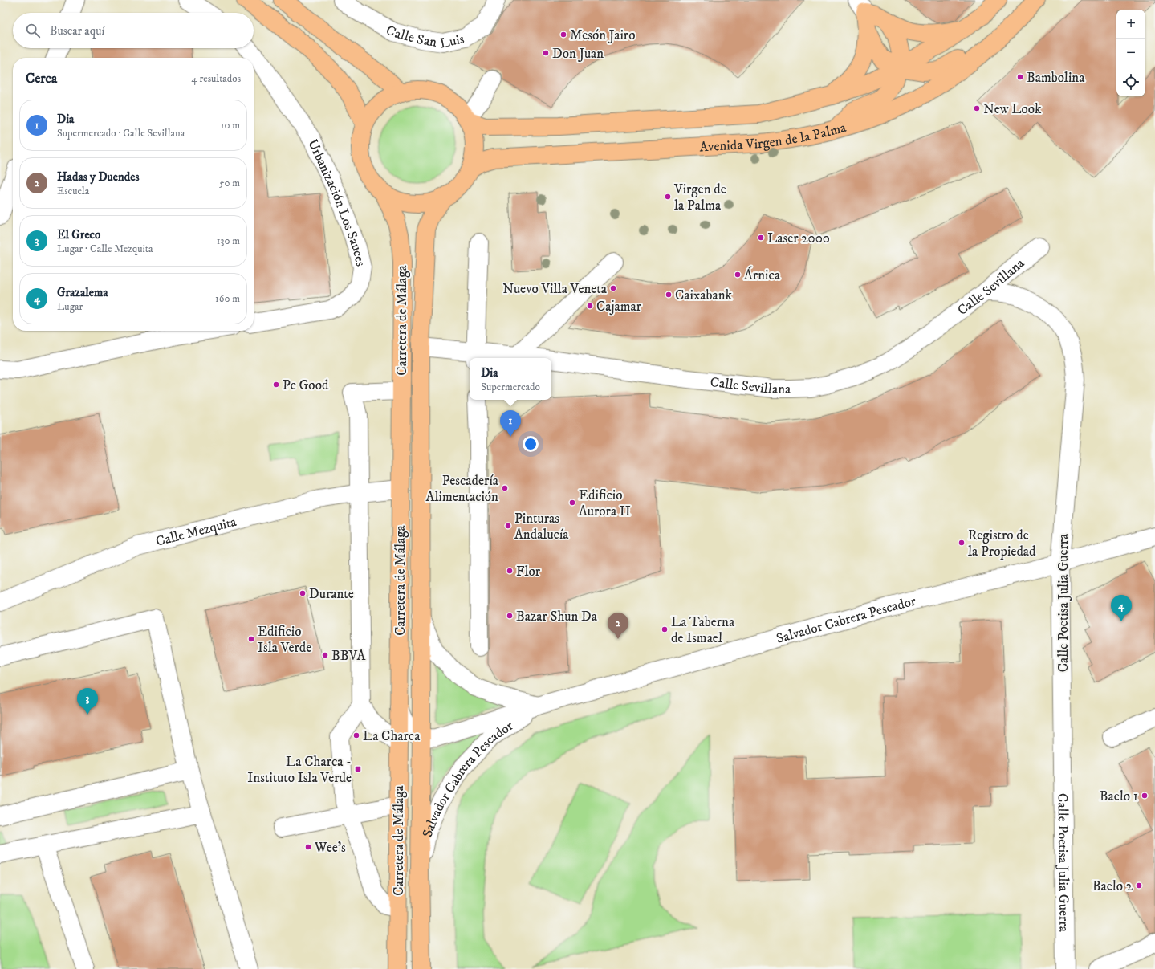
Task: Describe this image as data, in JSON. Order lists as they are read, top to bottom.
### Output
{
  "streets": {
    "main road": ["Avenida Virgen de la Palma", "Carretera de Málaga"],
    "street": [
      "Calle San Luis",
      "Urbanización Los Sauces",
      "Calle Sevillana",
      "Calle Mezquita",
      "Calle Poetisa Julia Guerra",
      "Salvador Cabrera Pescador"
    ]
  },
  "crossings": [
    ["Avenida Virgen de la Palma", "Carretera de Málaga"],
    ["Calle Sevillana", "Carretera de Málaga"],
    ["Calle Sevillana", "Calle Poetisa Julia Guerra"],
    ["Carretera de Málaga", "Calle Mezquita"],
    ["Carretera de Málaga", "Salvador Cabrera Pescador"],
    ["Calle Poetisa Julia Guerra", "Salvador Cabrera Pescador"]
  ],
  "places": {
    "other": [
      "Mesón Jairo",
      "Don Juan",
      "Bambolina",
      "New Look",
      "Virgen de la Palma",
      "Laser 2000",
      "Árnica",
      "Nuevo Villa Veneta",
      "Caixabank",
      "Cajamar",
      "Pc Good",
      "Pescadería Alimentación",
      "Edificio Aurora II",
      "Pinturas Andalucía",
      "Registro de la Propiedad",
      "Flor",
      "Durante",
      "Bazar Shun Da",
      "La Taberna de Ismael",
      "Edificio Isla Verde",
      "BBVA",
      "La Charca",
      "Baelo 1",
      "Wee's",
      "Baelo 2"
    ],
    "transit": ["La Charca - Instituto Isla Verde"]
  },
  "page": {
    "map_buttons": ["+", "−"],
    "search": "Buscar aquí",
    "heading": ["Cerca", "4 resultados"],
    "list": [
      {
        "mark": "1",
        "name": "Dia",
        "note": "Supermercado · Calle Sevillana",
        "value": "10 m"
      },
      {
        "mark": "2",
        "name": "Hadas y Duendes",
        "note": "Escuela",
        "value": "50 m"
      },
      {
        "mark": "3",
        "name": "El Greco",
        "note": "Lugar · Calle Mezquita",
        "value": "130 m"
      },
      {
        "mark": "4",
        "name": "Grazalema",
        "note": "Lugar",
        "value": "160 m"
      }
    ],
    "popup": ["Dia", "Supermercado"],
    "pins": [
      "1",
      "4",
      "2",
      "3"
    ]
  }
}
